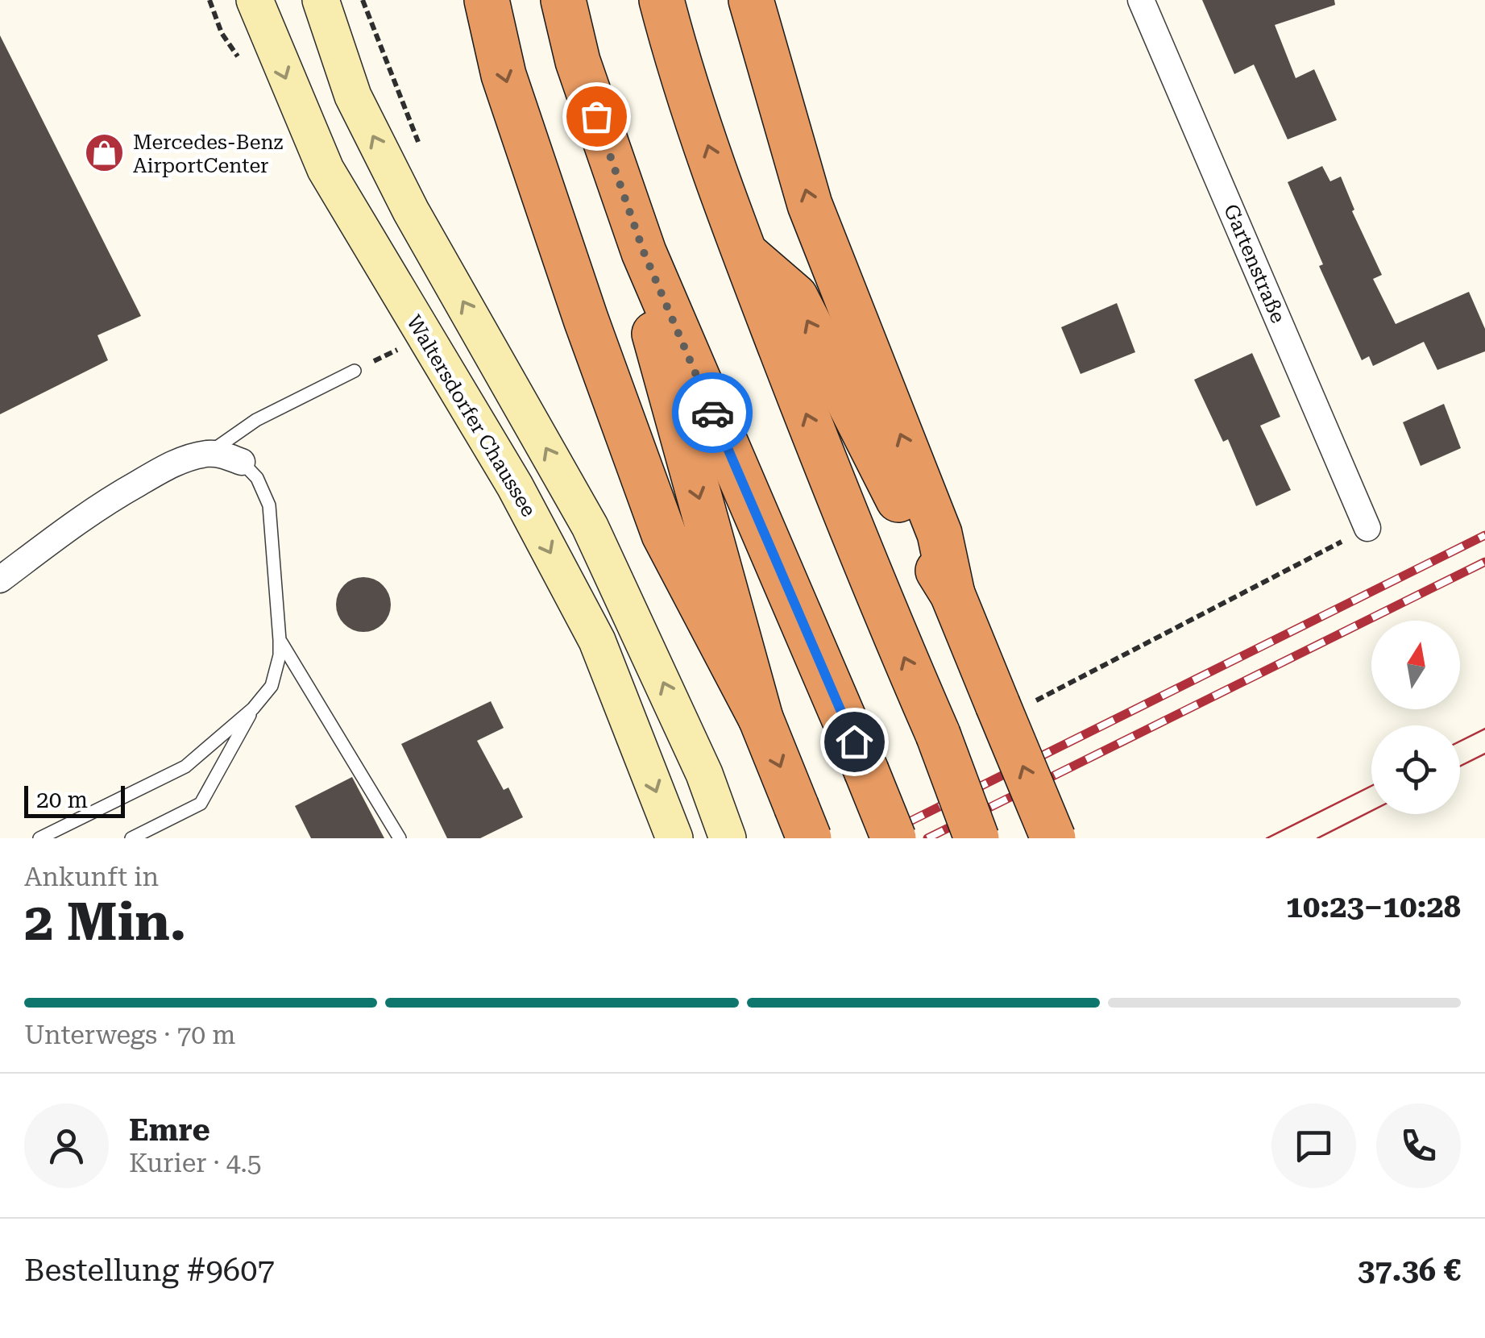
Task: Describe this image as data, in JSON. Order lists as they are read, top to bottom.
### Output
{
  "streets": {
    "main road": ["Waltersdorfer Chaussee"],
    "street": ["Gartenstraße"]
  },
  "places": {
    "shop": ["Mercedes-Benz AirportCenter"]
  },
  "scale_bar": "20 m",
  "north": "top",
  "page": {
    "scale": "20 m",
    "heading": ["2 Min.", "Ankunft in", "10:23–10:28"],
    "panel": [
      "Emre",
      "Kurier · 4.5",
      "Bestellung #9607",
      "37.36 €"
    ],
    "bar": "Unterwegs · 70 m"
  }
}
